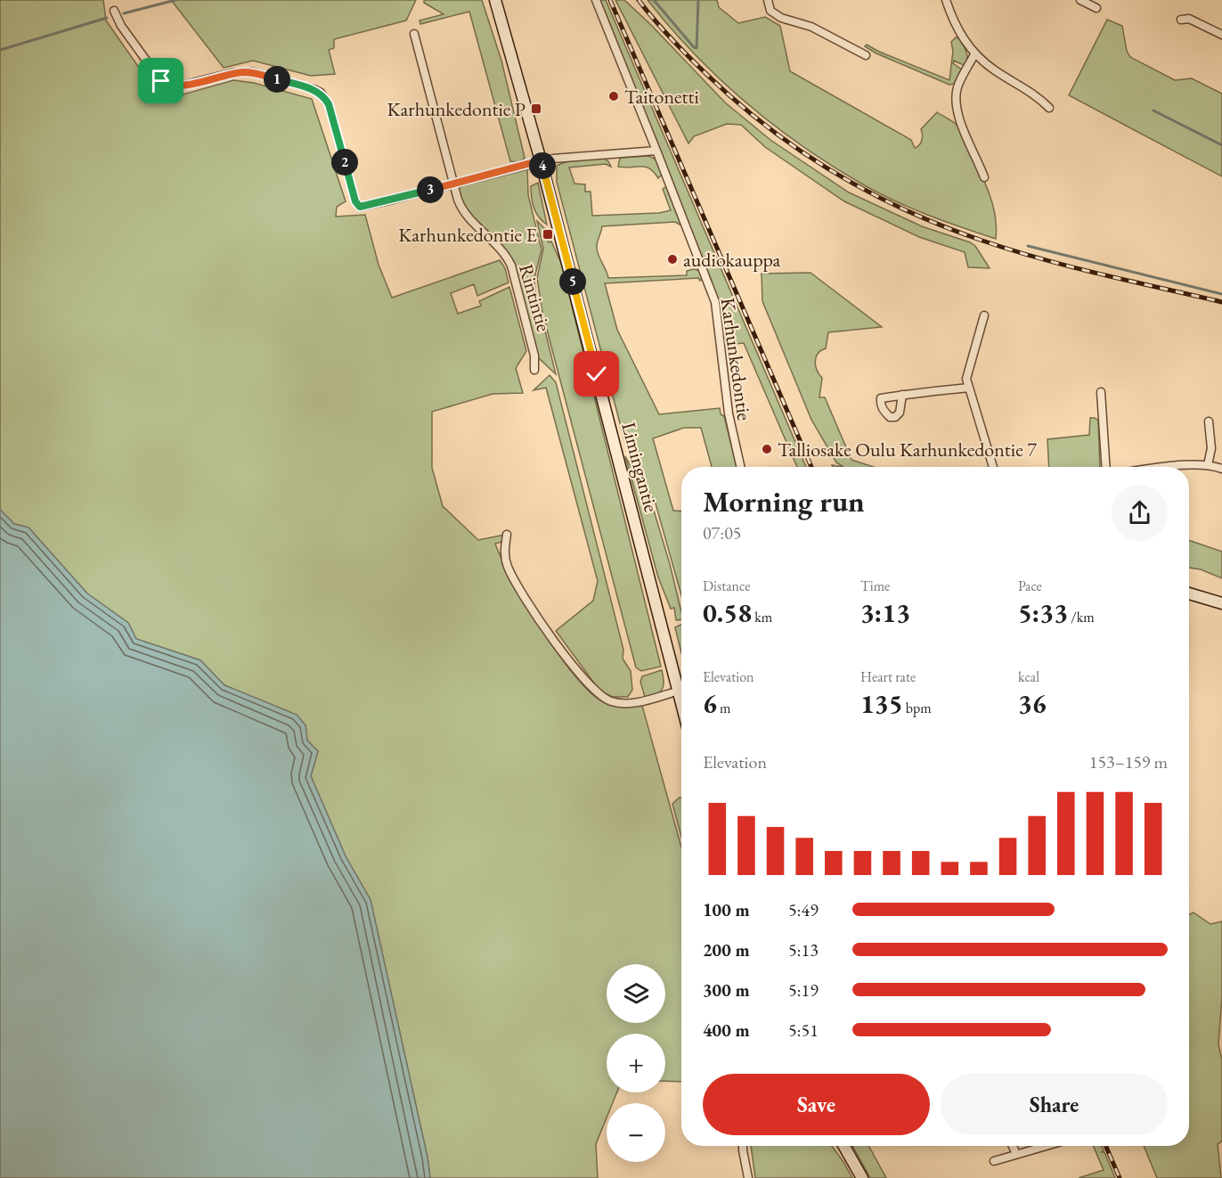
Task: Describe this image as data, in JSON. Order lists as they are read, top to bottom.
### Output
{
  "streets": {
    "main road": ["Limingantie"],
    "street": ["Rintintie", "Karhunkedontie"]
  },
  "places": {
    "other": ["Taitonetti", "audiokauppa", "Talliosake Oulu Karhunkedontie 7"],
    "transit": ["Karhunkedontie P", "Karhunkedontie E"]
  },
  "page": {
    "pins": [
      "1",
      "2",
      "4",
      "3",
      "5"
    ],
    "heading": ["Morning run", "07:05"],
    "stats": [
      ["Distance", "0.58 km"],
      ["Time", "3:13"],
      ["Pace", "5:33 /km"],
      ["Elevation", "6 m"],
      ["Heart rate", "135 bpm"],
      ["kcal", "36"]
    ],
    "chart": ["Elevation", "153–159 m"],
    "list": [
      {
        "name": "100 m",
        "note": "5:49"
      },
      {
        "name": "200 m",
        "note": "5:13"
      },
      {
        "name": "300 m",
        "note": "5:19"
      },
      {
        "name": "400 m",
        "note": "5:51"
      }
    ],
    "map_buttons": ["+", "−"],
    "buttons": ["Save", "Share"]
  }
}
